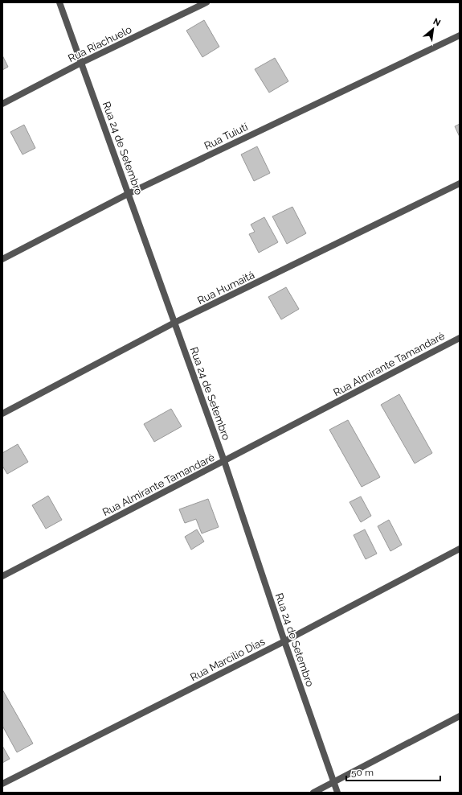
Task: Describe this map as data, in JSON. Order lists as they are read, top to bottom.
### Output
{
  "streets": {
    "street": [
      "Rua Riachuelo",
      "Rua Tuiutí",
      "Rua 24 de Setembro",
      "Rua Humaitá",
      "Rua Almirante Tamandaré",
      "Rua Marcílio Dias"
    ]
  },
  "crossings": [
    ["Rua Riachuelo", "Rua 24 de Setembro"],
    ["Rua Tuiutí", "Rua 24 de Setembro"],
    ["Rua 24 de Setembro", "Rua Humaitá"],
    ["Rua 24 de Setembro", "Rua Almirante Tamandaré"],
    ["Rua 24 de Setembro", "Rua Marcílio Dias"]
  ],
  "scale_bar": "50 m",
  "north": "top right"
}
